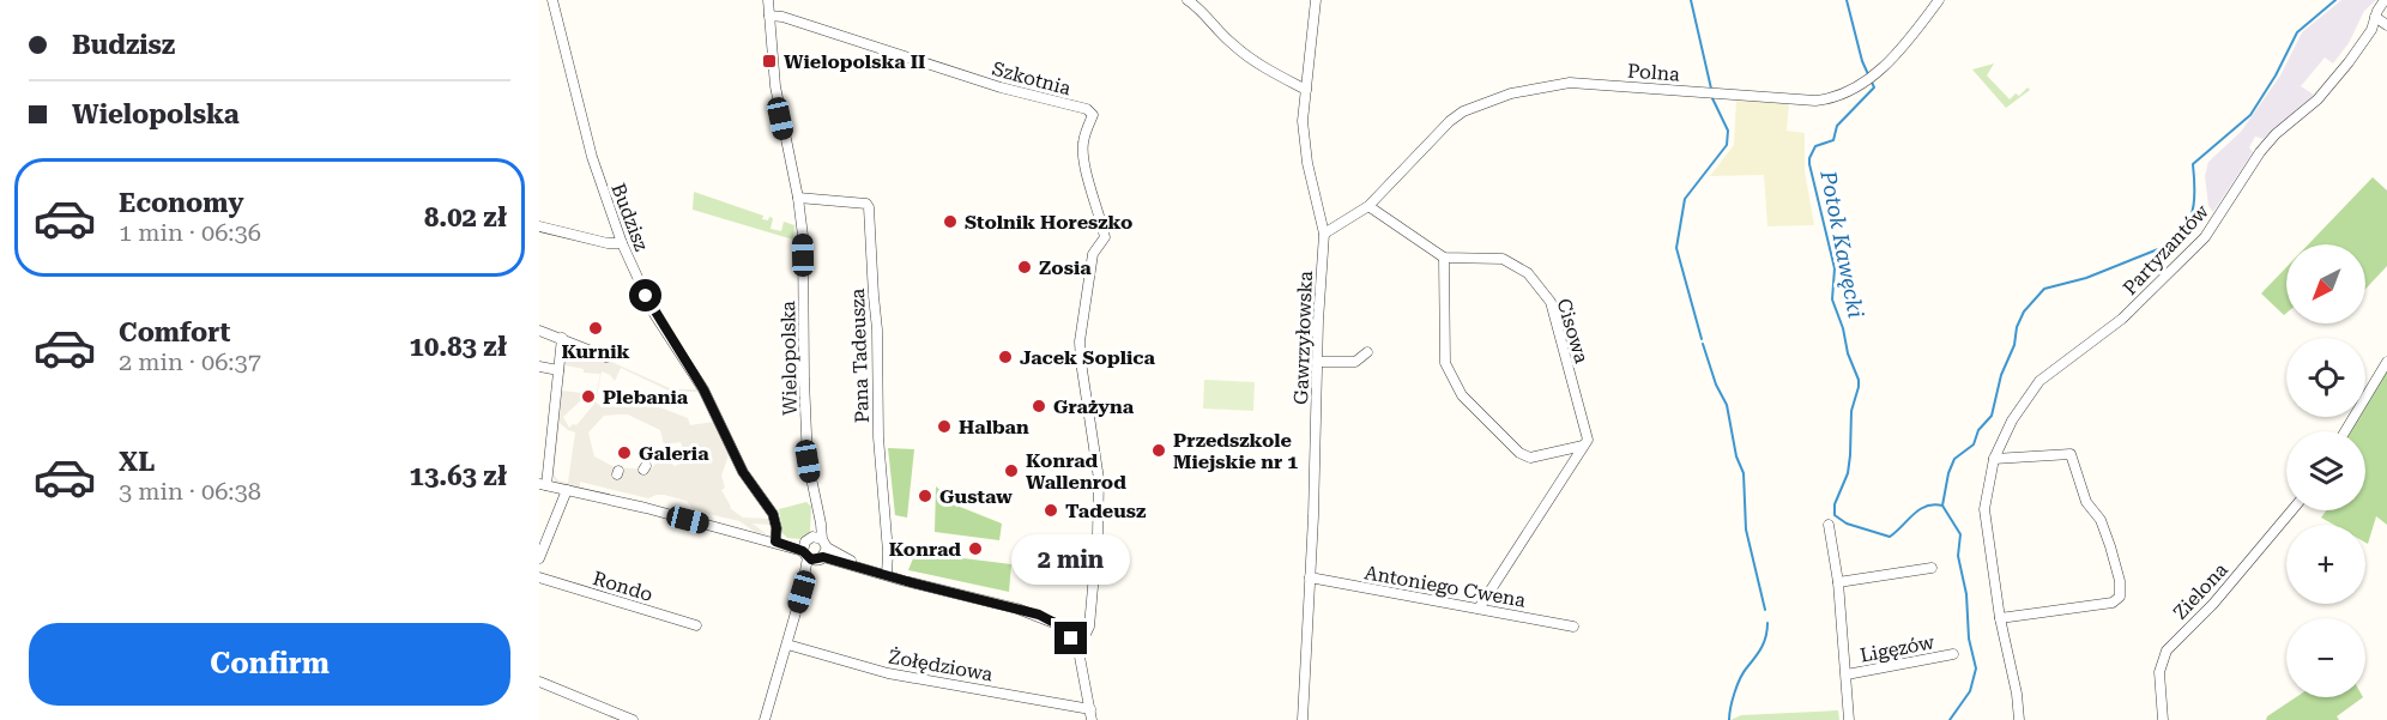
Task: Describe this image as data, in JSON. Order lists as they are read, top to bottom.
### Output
{
  "streets": {
    "street": [
      "Polna",
      "Szkotnia",
      "Budzisz",
      "Partyzantów",
      "Cisowa",
      "Gawrzyłowska",
      "Pana Tadeusza",
      "Wielopolska",
      "Rondo",
      "Antoniego Cwena",
      "Zielona",
      "Ligęzów",
      "Żołędziowa"
    ]
  },
  "crossings": [
    ["Polna", "Gawrzyłowska"],
    ["Szkotnia", "Wielopolska"],
    ["Gawrzyłowska", "Antoniego Cwena"],
    ["Pana Tadeusza", "Wielopolska"]
  ],
  "water": ["Potok Kawęcki"],
  "places": {
    "transit": ["Wielopolska II"],
    "other": [
      "Stolnik Horeszko",
      "Zosia",
      "Kurnik",
      "Jacek Soplica",
      "Plebania",
      "Grażyna",
      "Halban",
      "Przedszkole Miejskie nr 1",
      "Galeria",
      "Konrad Wallenrod",
      "Gustaw",
      "Tadeusz",
      "Konrad"
    ]
  },
  "north": "bottom left",
  "page": {
    "banner": ["Budzisz", "Wielopolska"],
    "list": [
      {
        "name": "Economy",
        "note": "1 min · 06:36",
        "value": "8.02 zł"
      },
      {
        "name": "Comfort",
        "note": "2 min · 06:37",
        "value": "10.83 zł"
      },
      {
        "name": "XL",
        "note": "3 min · 06:38",
        "value": "13.63 zł"
      }
    ],
    "map_buttons": ["+", "−"],
    "bubble": "2 min",
    "buttons": "Confirm"
  }
}
